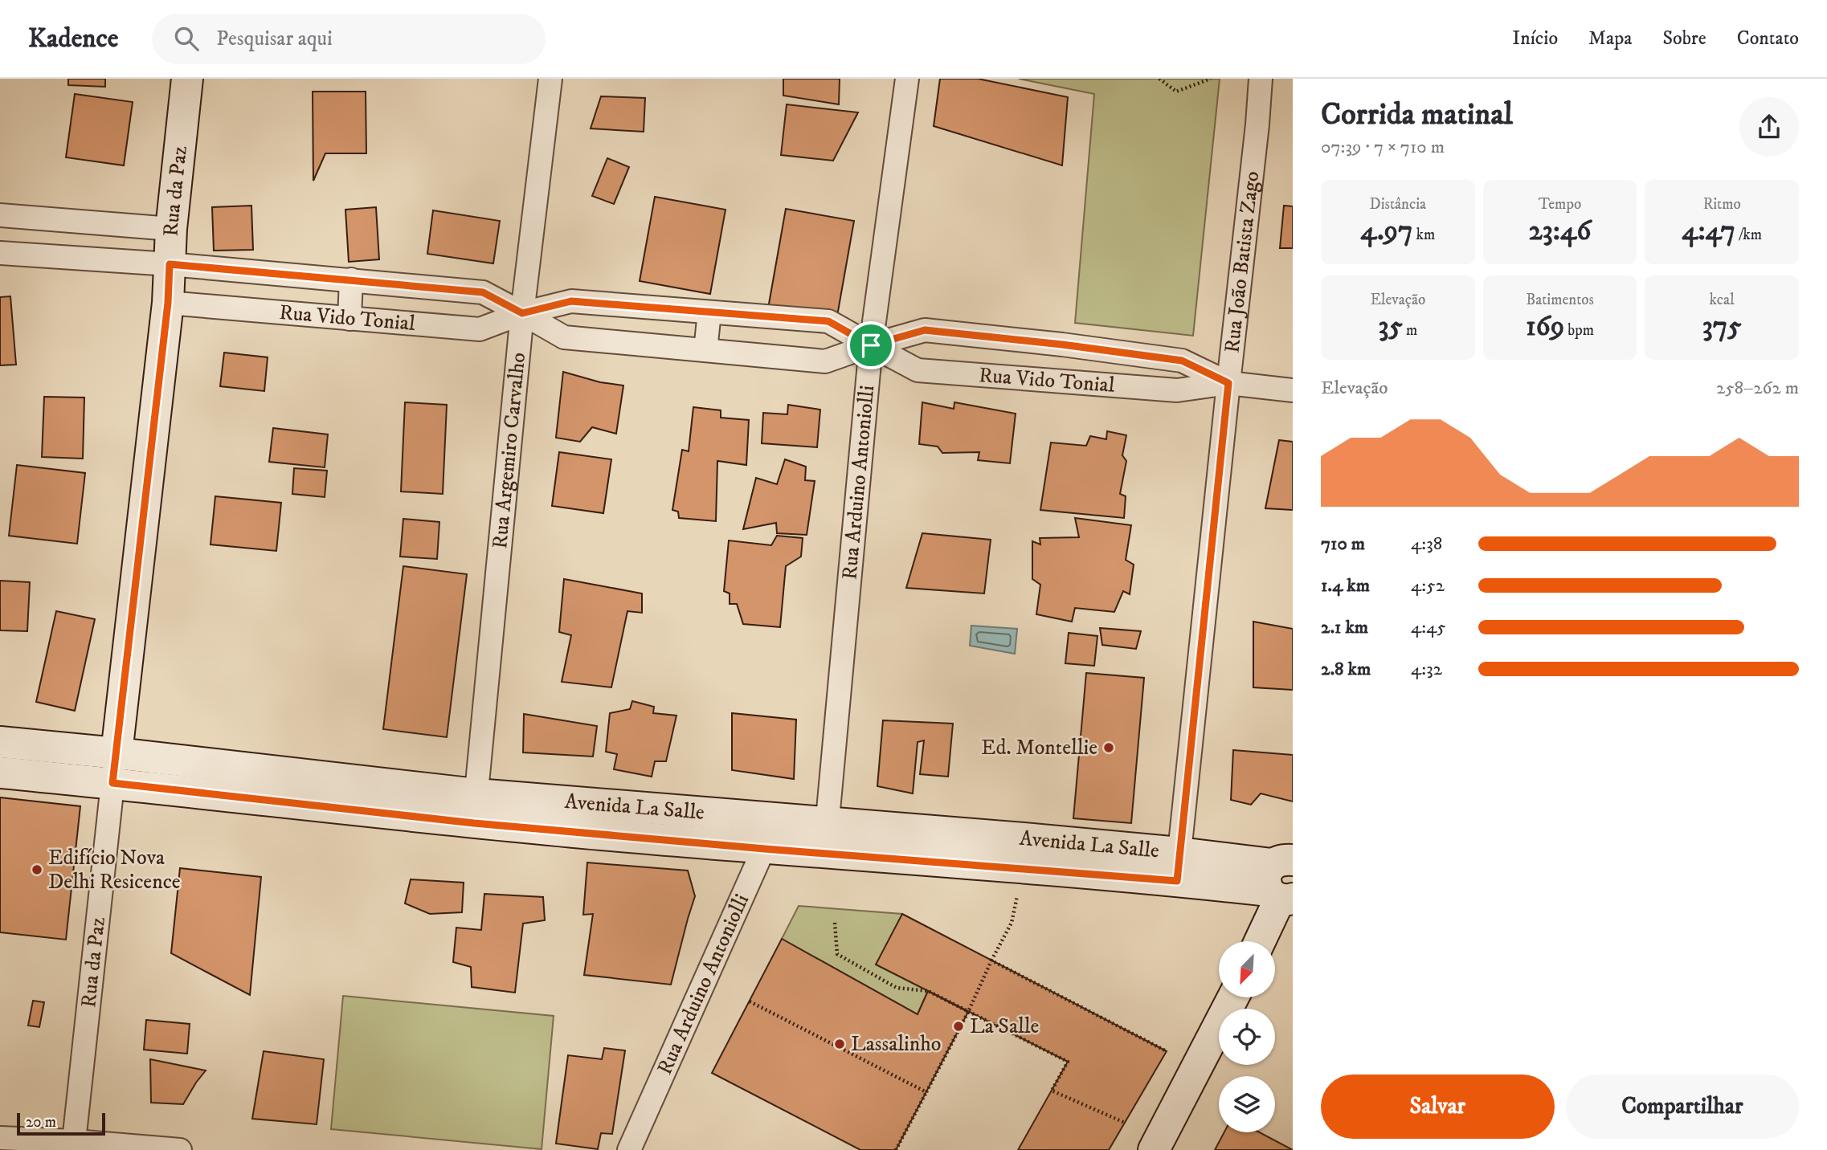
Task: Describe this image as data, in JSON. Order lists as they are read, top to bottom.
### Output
{
  "streets": {
    "main road": ["Rua da Paz", "Avenida La Salle"],
    "street": [
      "Rua João Batista Zago",
      "Rua Vido Tonial",
      "Rua Argemiro Carvalho",
      "Rua Arduino Antoniolli"
    ]
  },
  "crossings": [
    ["Rua da Paz", "Rua Vido Tonial"],
    ["Rua da Paz", "Avenida La Salle"],
    ["Rua João Batista Zago", "Rua Vido Tonial"],
    ["Rua João Batista Zago", "Avenida La Salle"],
    ["Rua Vido Tonial", "Rua Argemiro Carvalho"],
    ["Rua Vido Tonial", "Rua Arduino Antoniolli"],
    ["Rua Argemiro Carvalho", "Avenida La Salle"],
    ["Rua Arduino Antoniolli", "Avenida La Salle"]
  ],
  "places": [
    "Ed. Montellie",
    "Edifício Nova Delhi Resicence",
    "La Salle",
    "Lassalinho"
  ],
  "scale_bar": "20 m",
  "north": "bottom left",
  "page": {
    "header": "Kadence",
    "search": "Pesquisar aqui",
    "nav": [
      "Início",
      "Mapa",
      "Sobre",
      "Contato"
    ],
    "heading": ["Corrida matinal", "07:39 · 7 × 710 m"],
    "stats": [
      ["Distância", "4.97 km"],
      ["Tempo", "23:46"],
      ["Ritmo", "4:47 /km"],
      ["Elevação", "35 m"],
      ["Batimentos", "169 bpm"],
      ["kcal", "375"]
    ],
    "chart": ["Elevação", "258–262 m"],
    "list": [
      {
        "name": "710 m",
        "note": "4:38"
      },
      {
        "name": "1.4 km",
        "note": "4:52"
      },
      {
        "name": "2.1 km",
        "note": "4:45"
      },
      {
        "name": "2.8 km",
        "note": "4:32"
      }
    ],
    "buttons": ["Salvar", "Compartilhar"],
    "scale": "20 m"
  }
}
